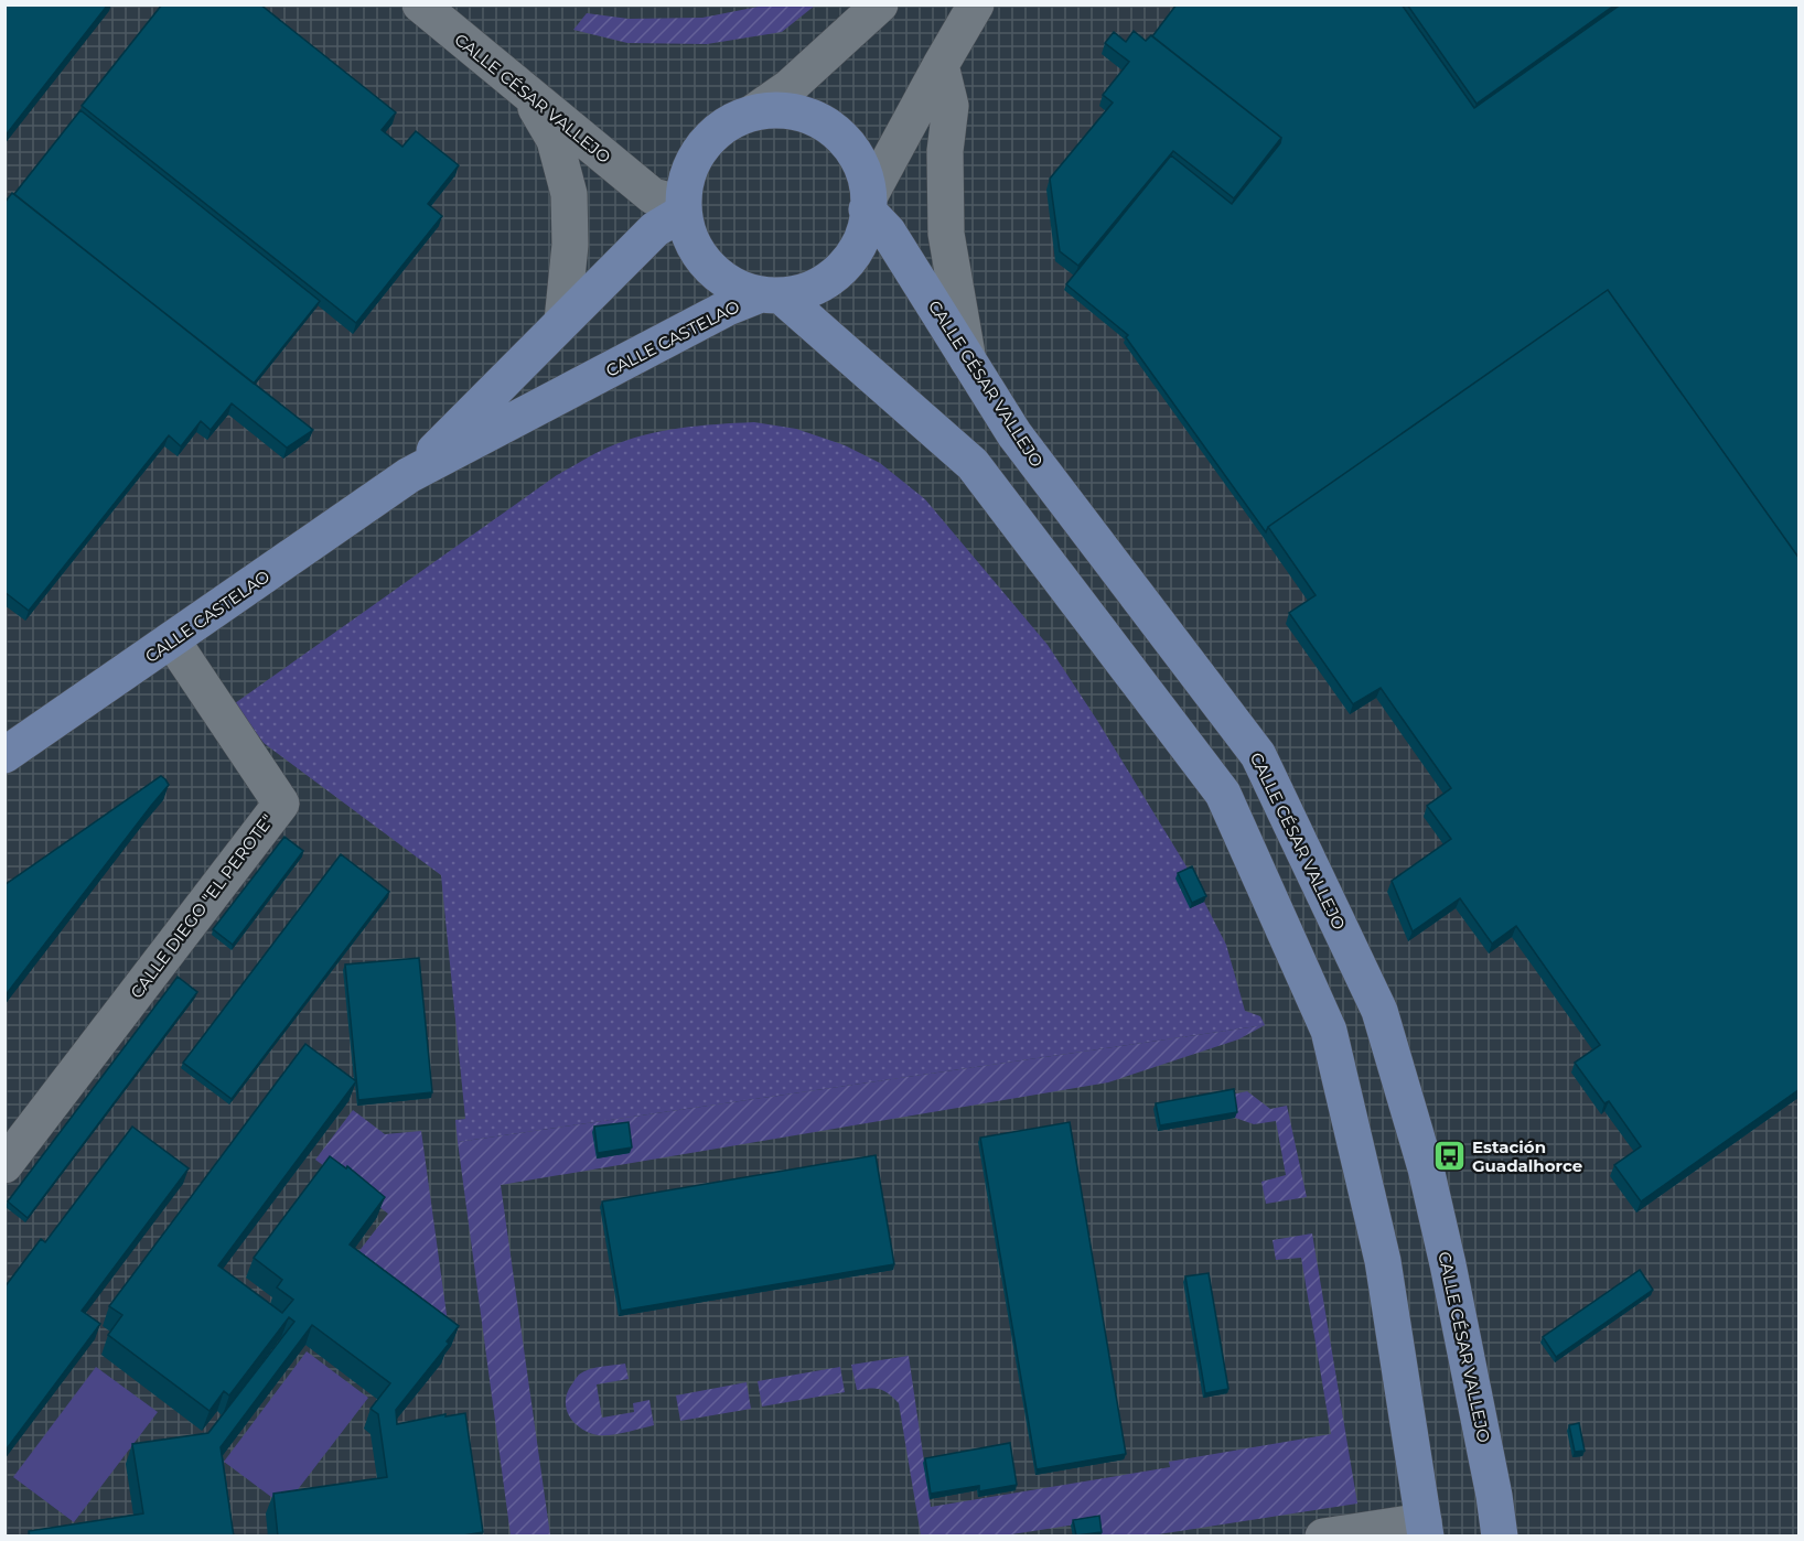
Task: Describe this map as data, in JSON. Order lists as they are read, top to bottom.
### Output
{
  "streets": {
    "main road": ["CALLE CÉSAR VALLEJO", "CALLE CASTELAO"],
    "street": ["CALLE DIEGO \"EL PEROTE\""]
  },
  "crossings": [
    ["CALLE CÉSAR VALLEJO", "CALLE CASTELAO"],
    ["CALLE CASTELAO", "CALLE DIEGO \"EL PEROTE\""]
  ],
  "places": {
    "bus stop": ["Estación Guadalhorce"]
  }
}
